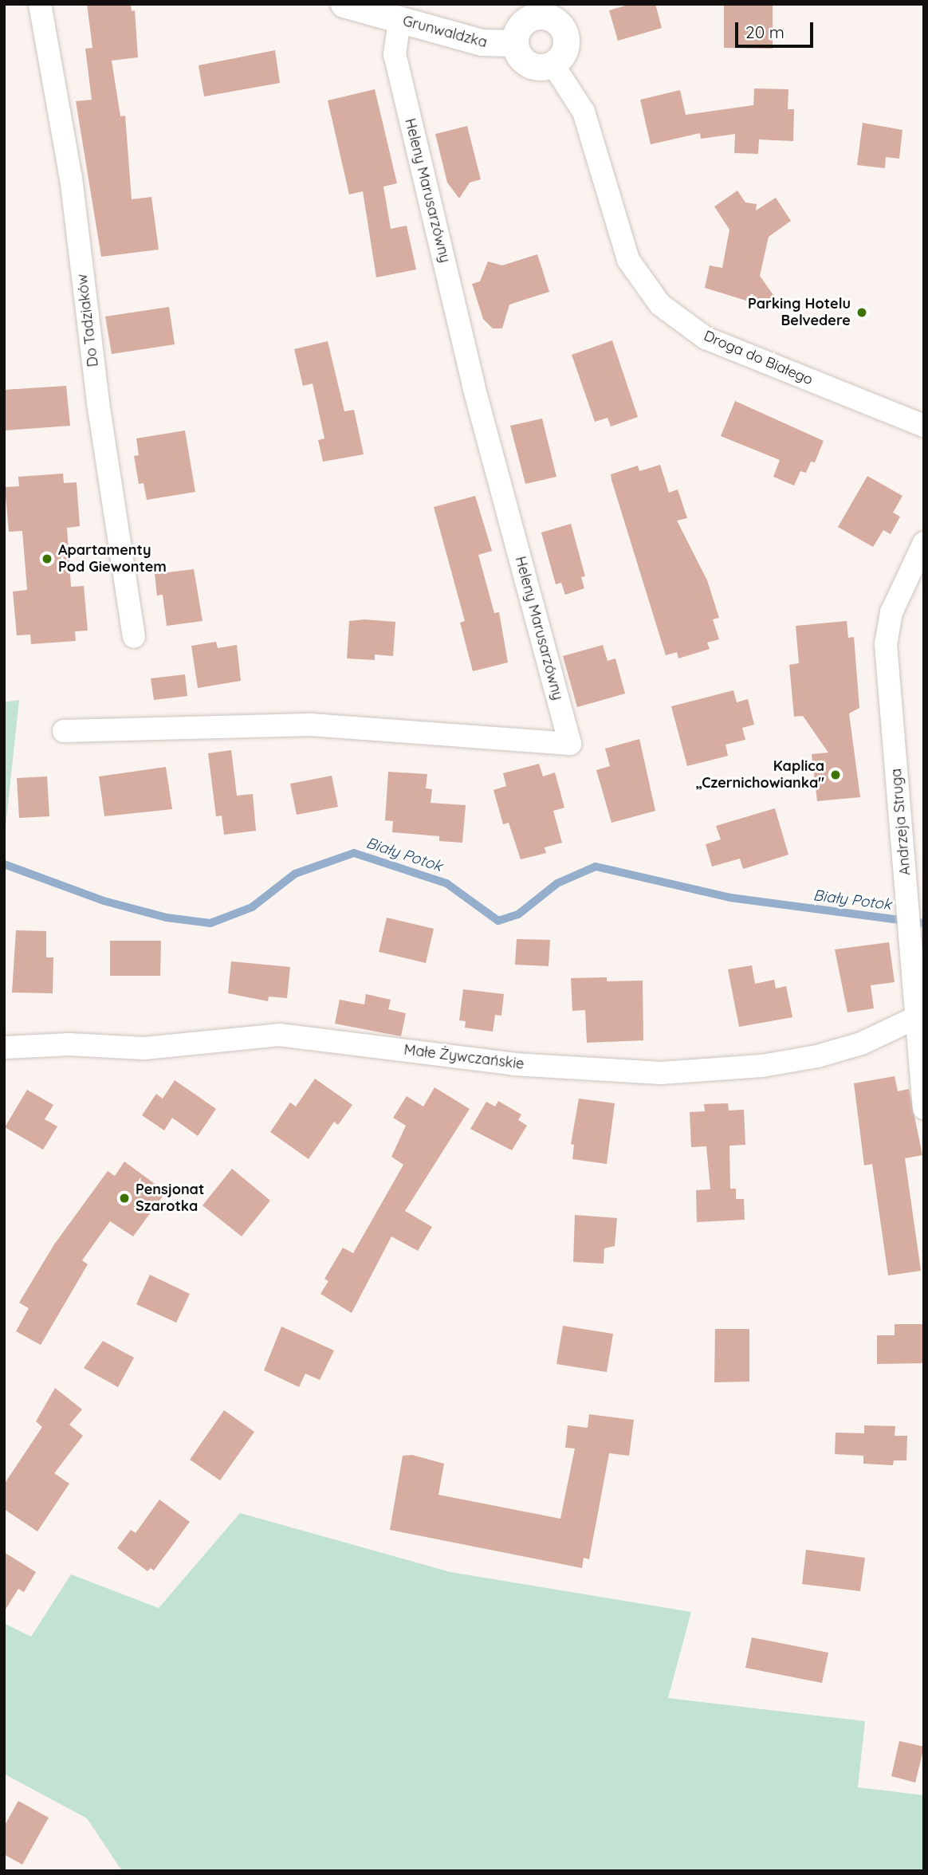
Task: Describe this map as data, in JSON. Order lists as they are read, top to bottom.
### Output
{
  "streets": {
    "street": [
      "Grunwaldzka",
      "Heleny Marusarzówny",
      "Do Tadziaków",
      "Droga do Białego",
      "Andrzeja Struga",
      "Małe Żywczańskie"
    ]
  },
  "crossings": [
    ["Grunwaldzka", "Heleny Marusarzówny"],
    ["Grunwaldzka", "Droga do Białego"],
    ["Andrzeja Struga", "Małe Żywczańskie"]
  ],
  "water": ["Biały Potok"],
  "places": [
    "Parking Hotelu Belvedere",
    "Apartamenty Pod Giewontem",
    "Kaplica „Czernichowianka\"",
    "Pensjonat Szarotka"
  ],
  "scale_bar": "20 m"
}
